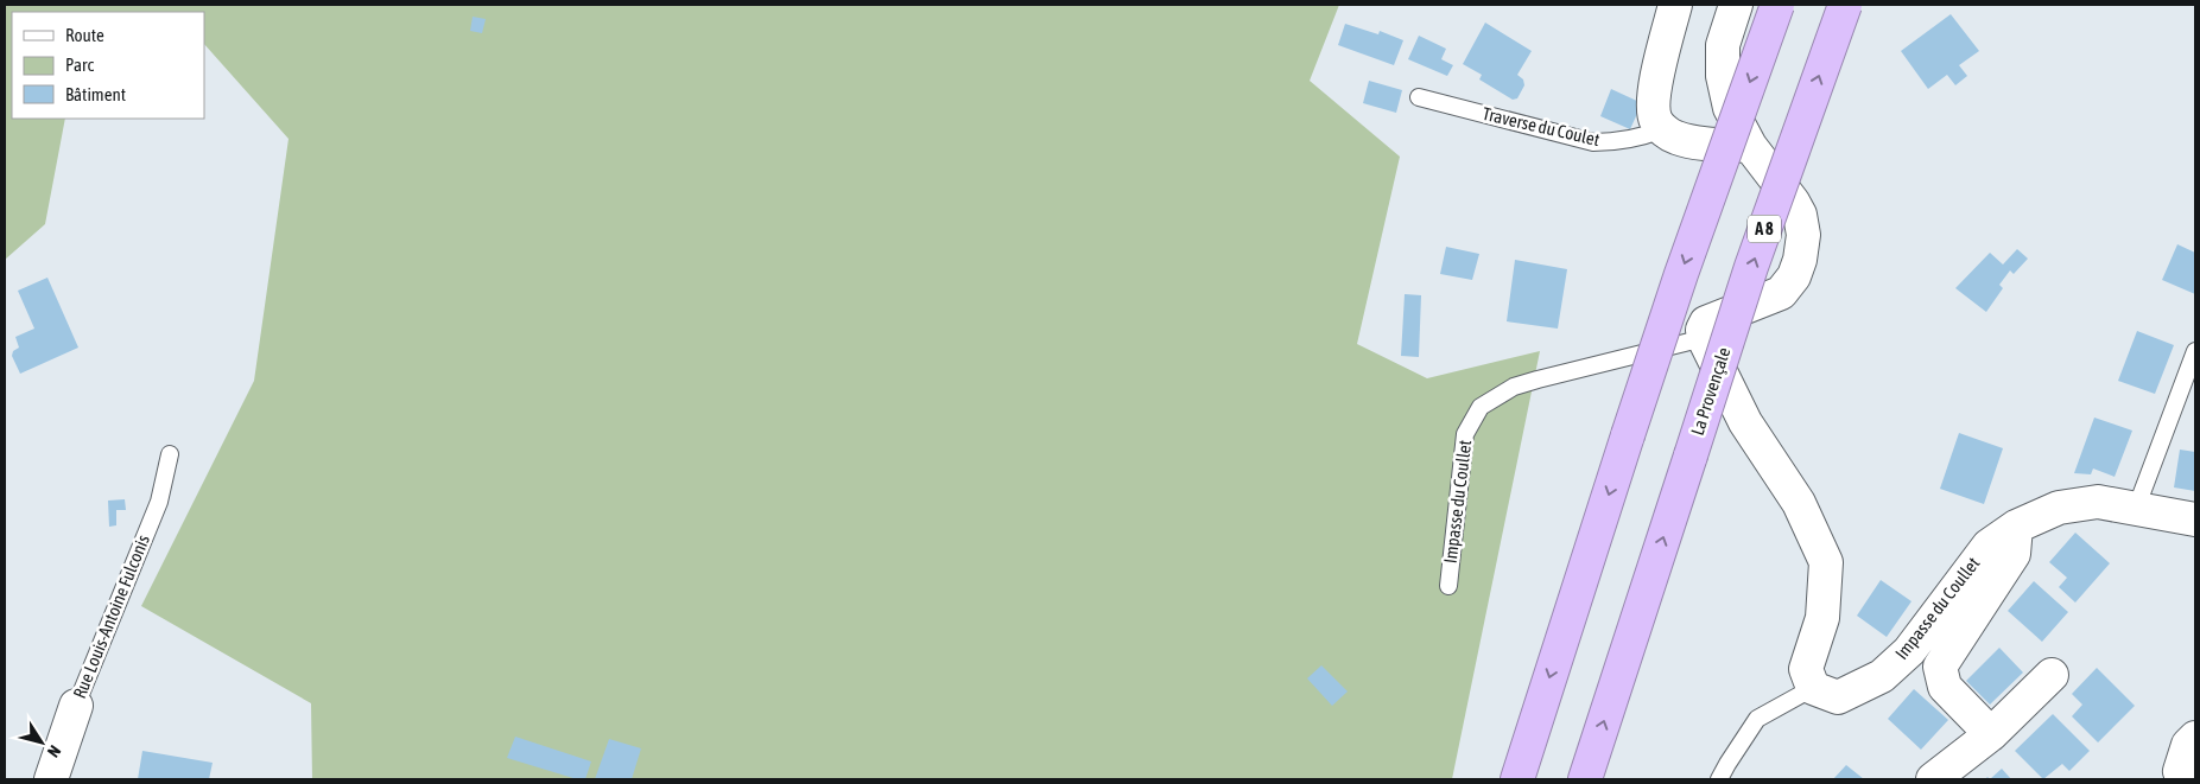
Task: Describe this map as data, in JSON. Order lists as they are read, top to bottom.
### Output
{
  "streets": {
    "highway": ["A 8", "La Provençale"],
    "street": ["Impasse du Coullet", "Rue Louis-Antoine Fulconis"],
    "lane": ["Traverse du Coulet"]
  },
  "legend": ["Route", "Parc", "Bâtiment"],
  "north": "bottom right"
}
